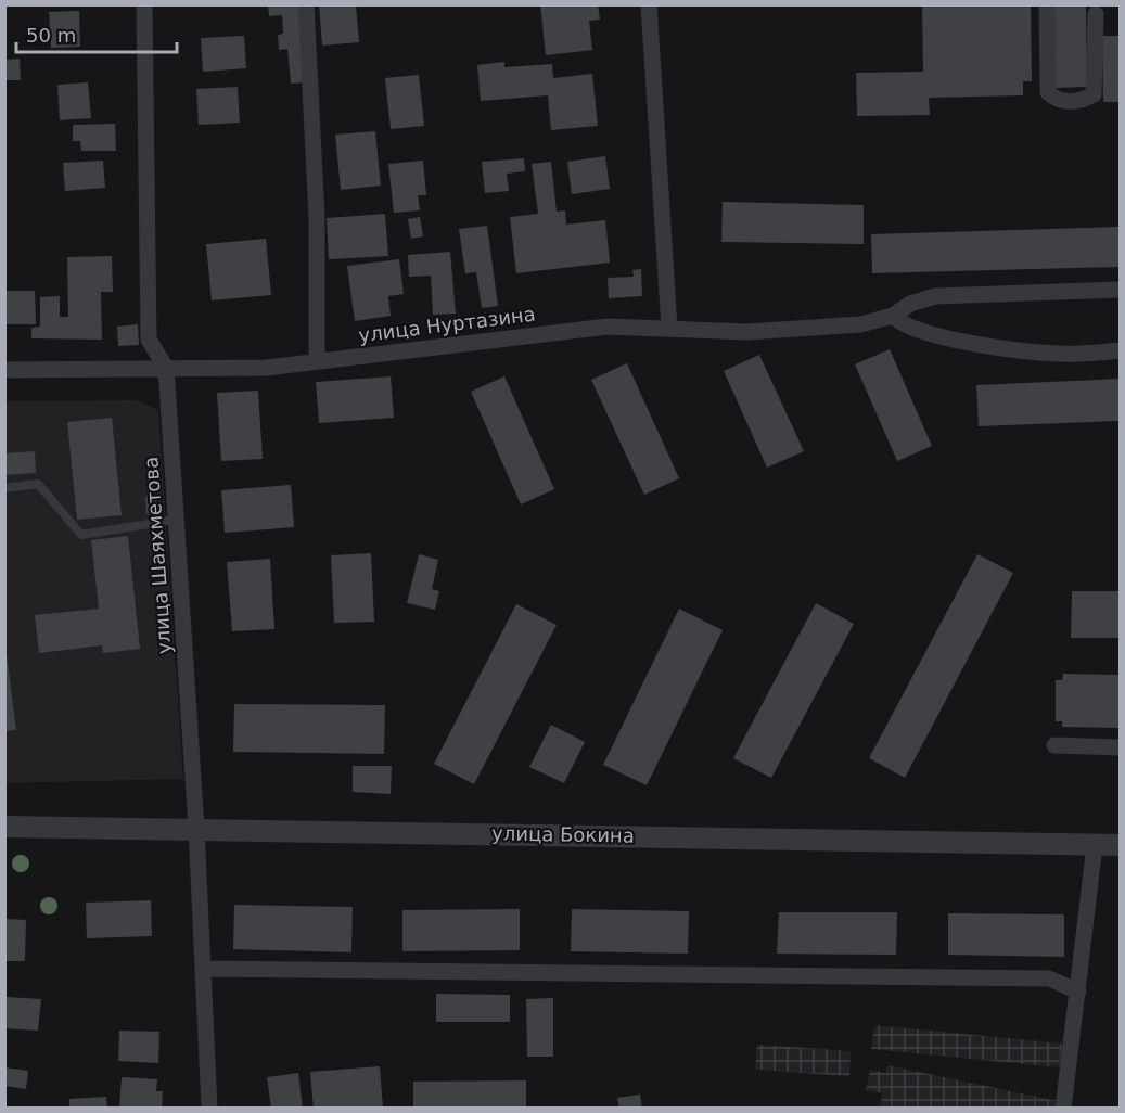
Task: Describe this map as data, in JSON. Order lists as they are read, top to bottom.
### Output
{
  "streets": {
    "street": ["улица Нуртазина", "улица Шаяхметова", "улица Бокина"]
  },
  "crossings": [
    ["улица Нуртазина", "улица Шаяхметова"],
    ["улица Шаяхметова", "улица Бокина"]
  ],
  "scale_bar": "50 m"
}
